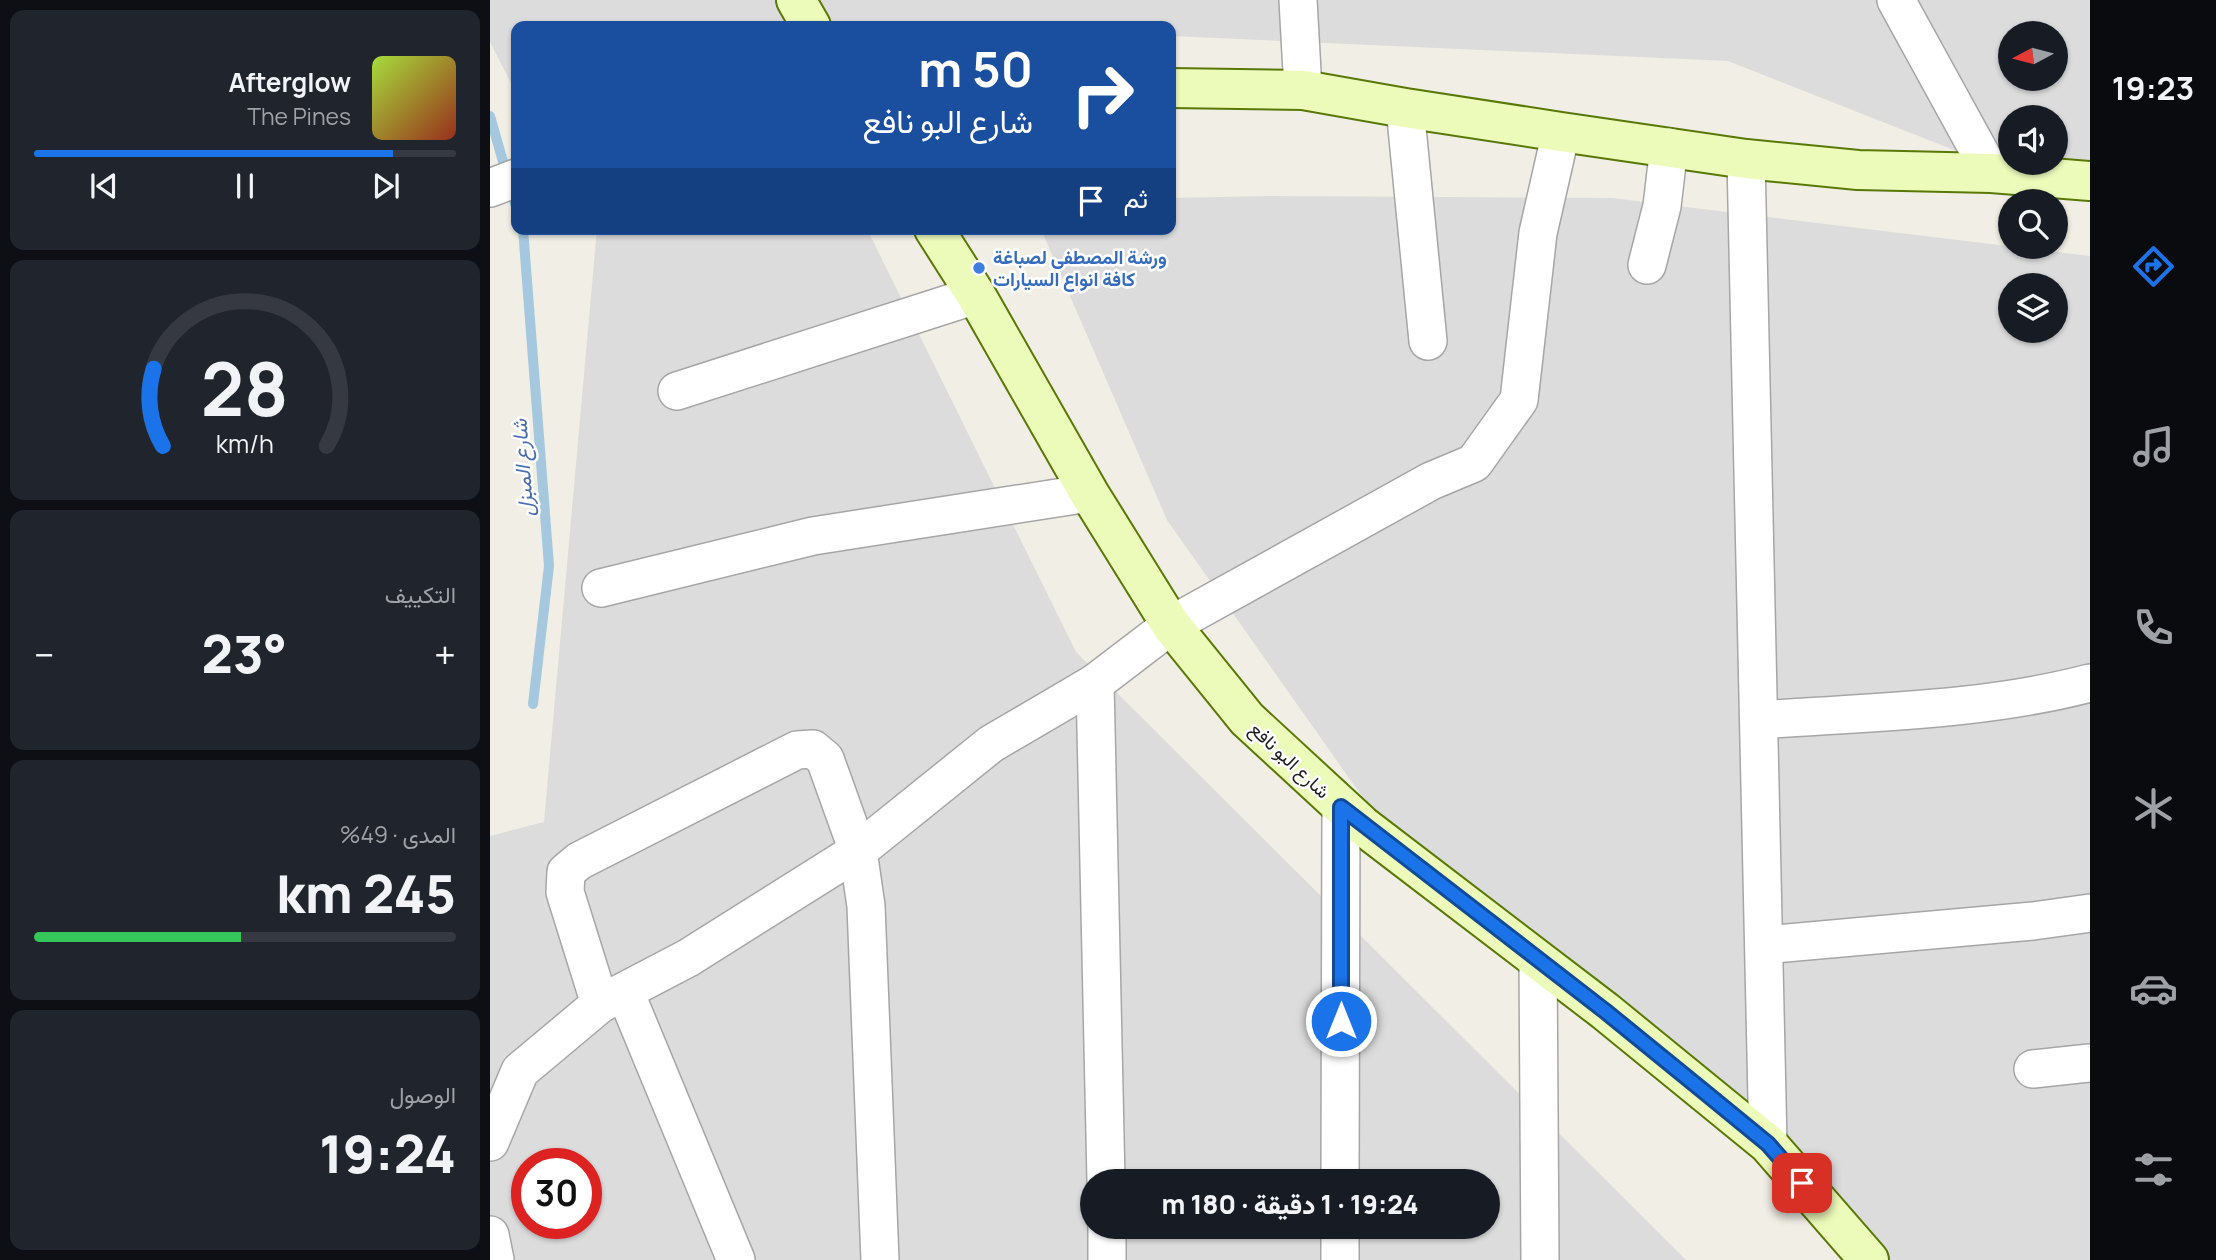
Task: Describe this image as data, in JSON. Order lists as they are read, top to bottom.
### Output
{
  "streets": {
    "street": ["شارع البو نافع"]
  },
  "water": ["شارع المبزل"],
  "places": ["ورشة المصطفى لصباغة كافة انواع السيارات"],
  "north": "left",
  "page": {
    "tabs": "19:23",
    "turn": ["50 m", "شارع البو نافع"],
    "song": ["Afterglow", "The Pines"],
    "then": "ثم",
    "tile": [
      "التكييف",
      ["المدى · 49%", "245 km"],
      ["الوصول", "19:24"]
    ],
    "heat": ["−", "23°", "+"],
    "limit": "30",
    "trip": "19:24 · 1 دقيقة · 180 m",
    "gauge": ["28", "km/h"]
  }
}
